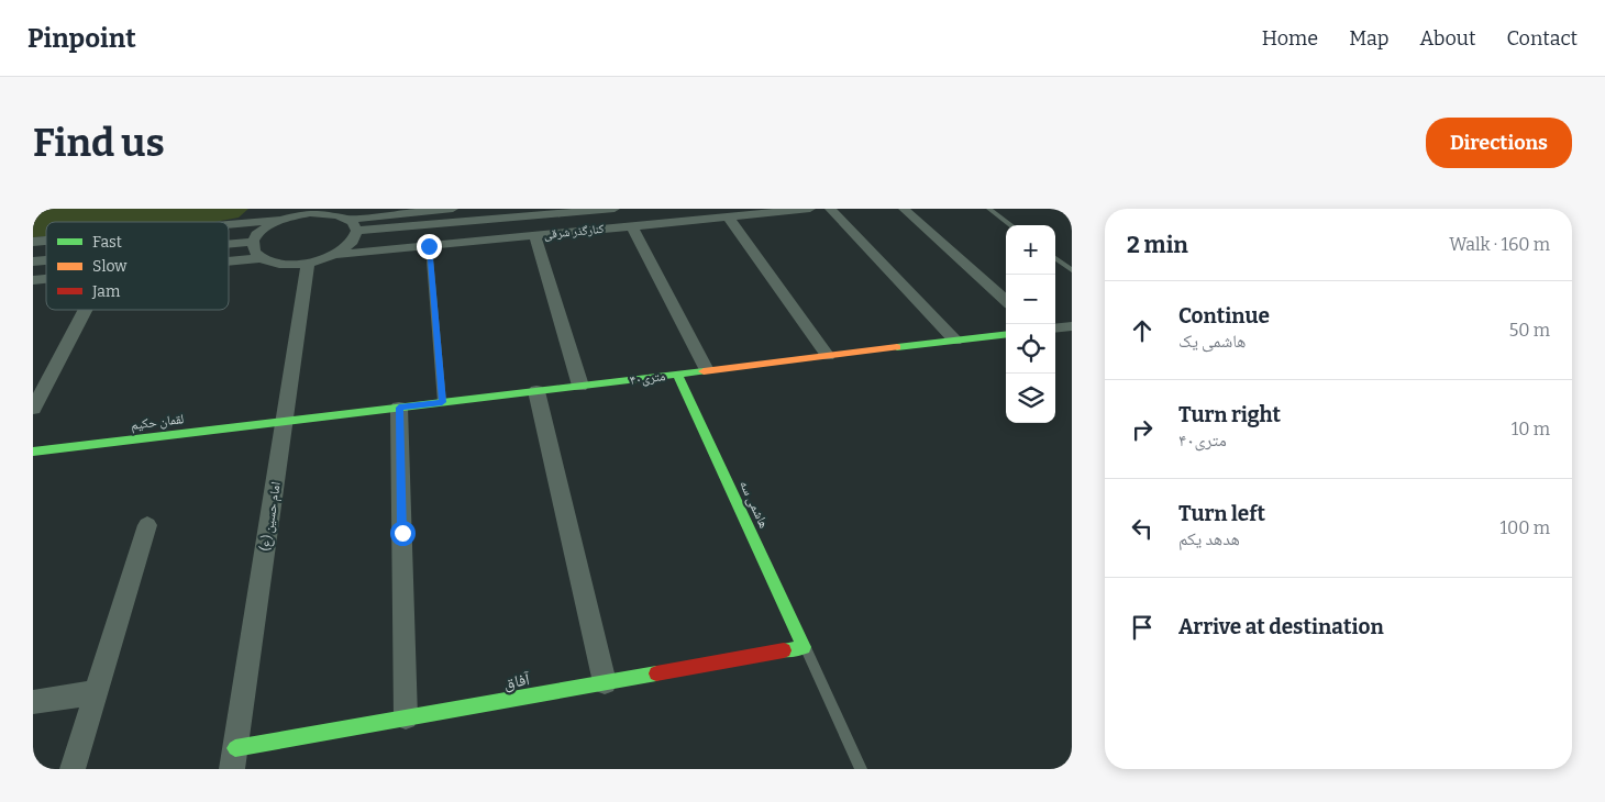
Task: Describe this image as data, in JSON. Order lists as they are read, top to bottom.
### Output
{
  "streets": {
    "street": [
      "کنارگذر شرقی",
      "۴۰متری",
      "لقمان حکیم",
      "هاشمی سه",
      "امام حسین (ع)",
      "آفاق"
    ]
  },
  "crossings": [
    ["کنارگذر شرقی", "امام حسین (ع)"],
    ["۴۰متری", "لقمان حکیم"],
    ["۴۰متری", "هاشمی سه"],
    ["۴۰متری", "امام حسین (ع)"],
    ["لقمان حکیم", "امام حسین (ع)"],
    ["هاشمی سه", "آفاق"],
    ["امام حسین (ع)", "آفاق"]
  ],
  "legend": ["Fast", "Slow", "Jam"],
  "page": {
    "header": "Pinpoint",
    "nav": [
      "Home",
      "Map",
      "About",
      "Contact"
    ],
    "buttons": "Directions",
    "title": "Find us",
    "heading": ["2 min", "Walk · 160 m"],
    "map_buttons": ["+", "−"],
    "list": [
      ["Continue", "هاشمی یک", "50 m"],
      ["Turn right", "۴۰متری", "10 m"],
      ["Turn left", "هدهد یکم", "100 m"],
      "Arrive at destination"
    ]
  }
}
